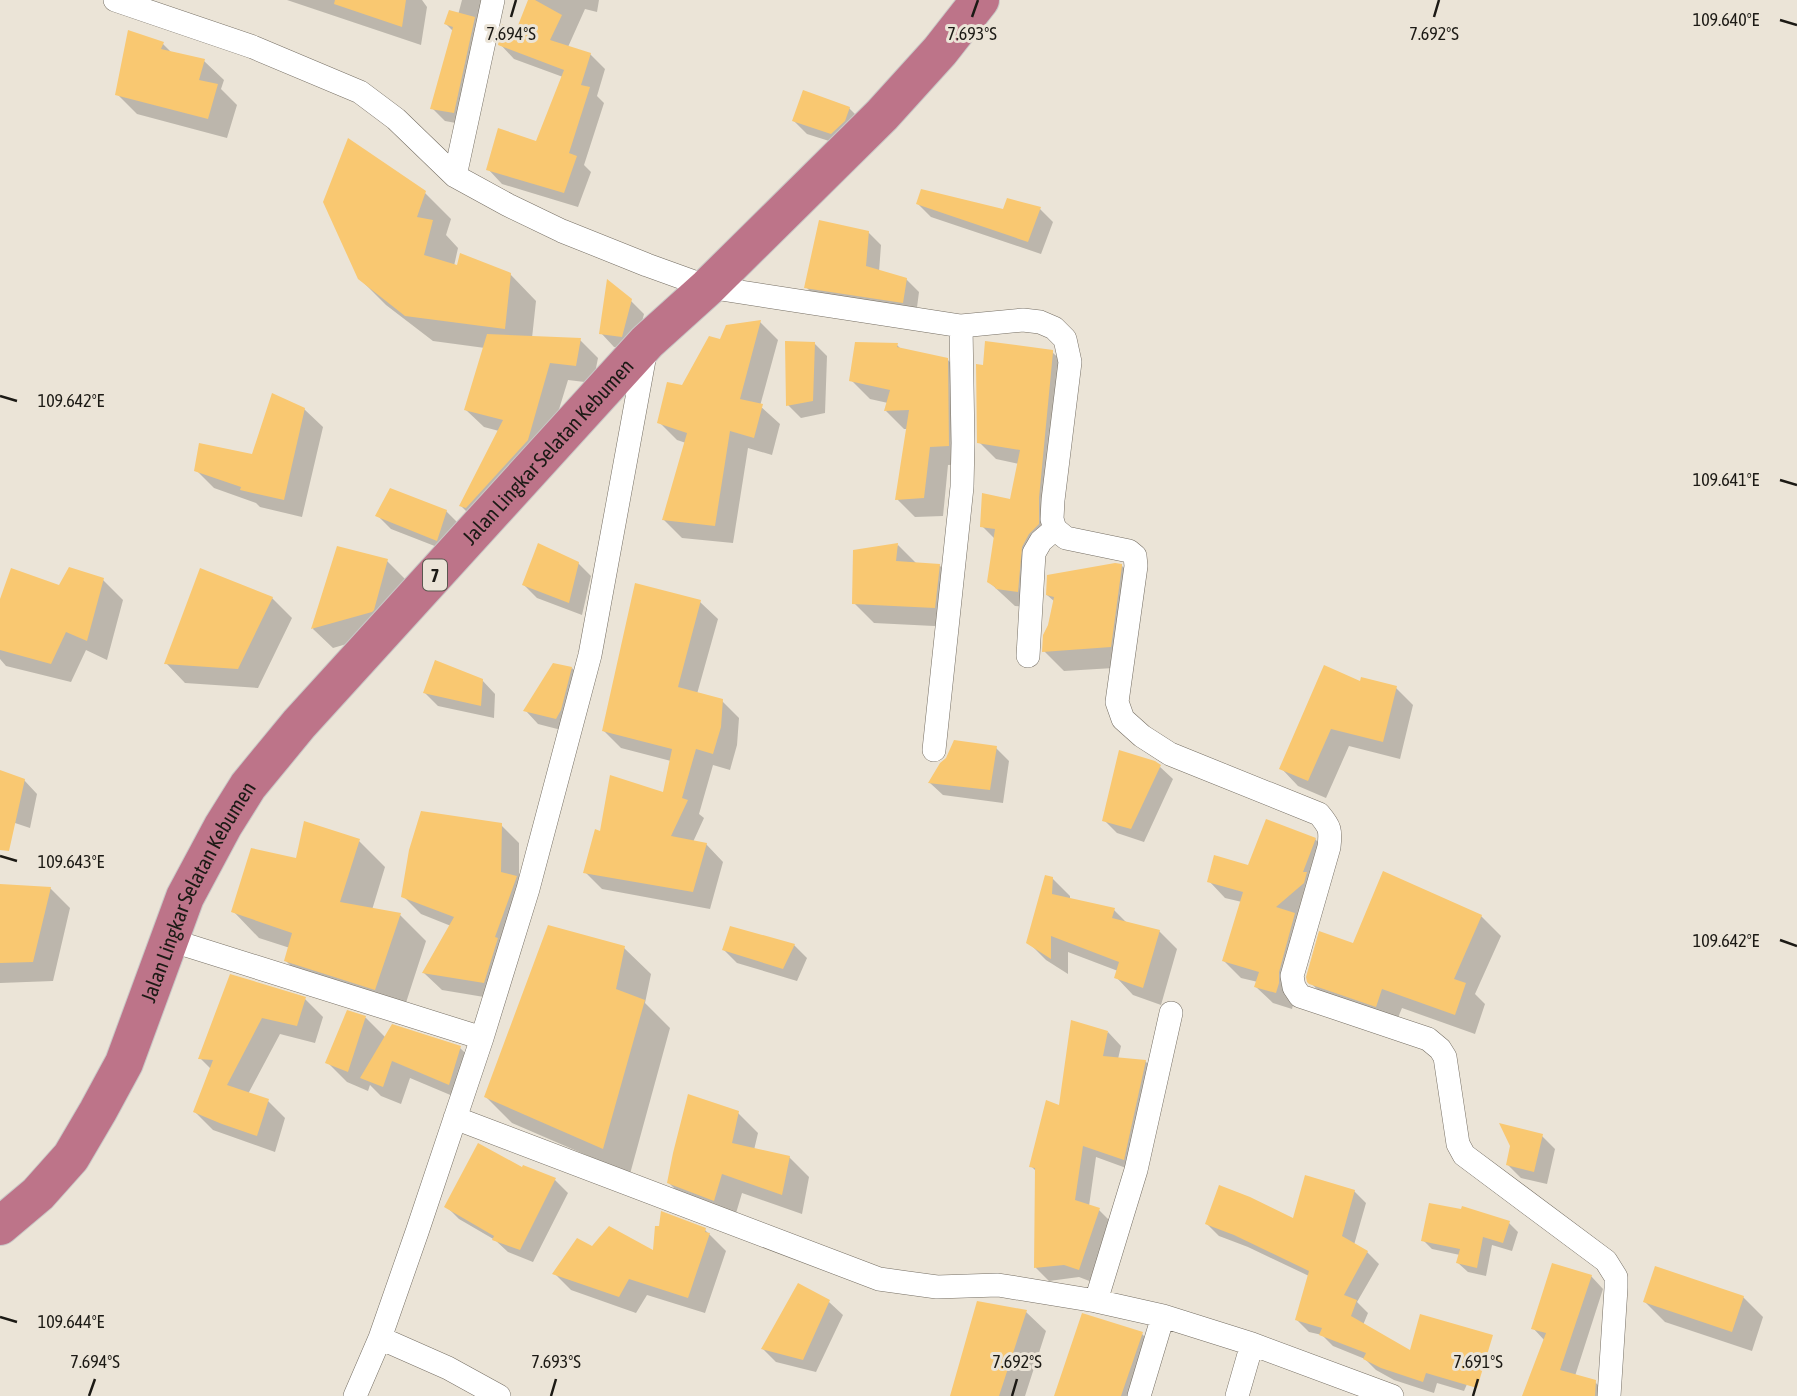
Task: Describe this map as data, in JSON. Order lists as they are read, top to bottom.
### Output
{
  "streets": {
    "highway": ["Jalan Lingkar Selatan Kebumen", "7"]
  },
  "coordinates": [
    "109.640°E",
    "7.694°S",
    "7.693°S",
    "7.692°S",
    "109.642°E",
    "109.641°E",
    "109.643°E",
    "109.644°E",
    "7.691°S"
  ]
}
